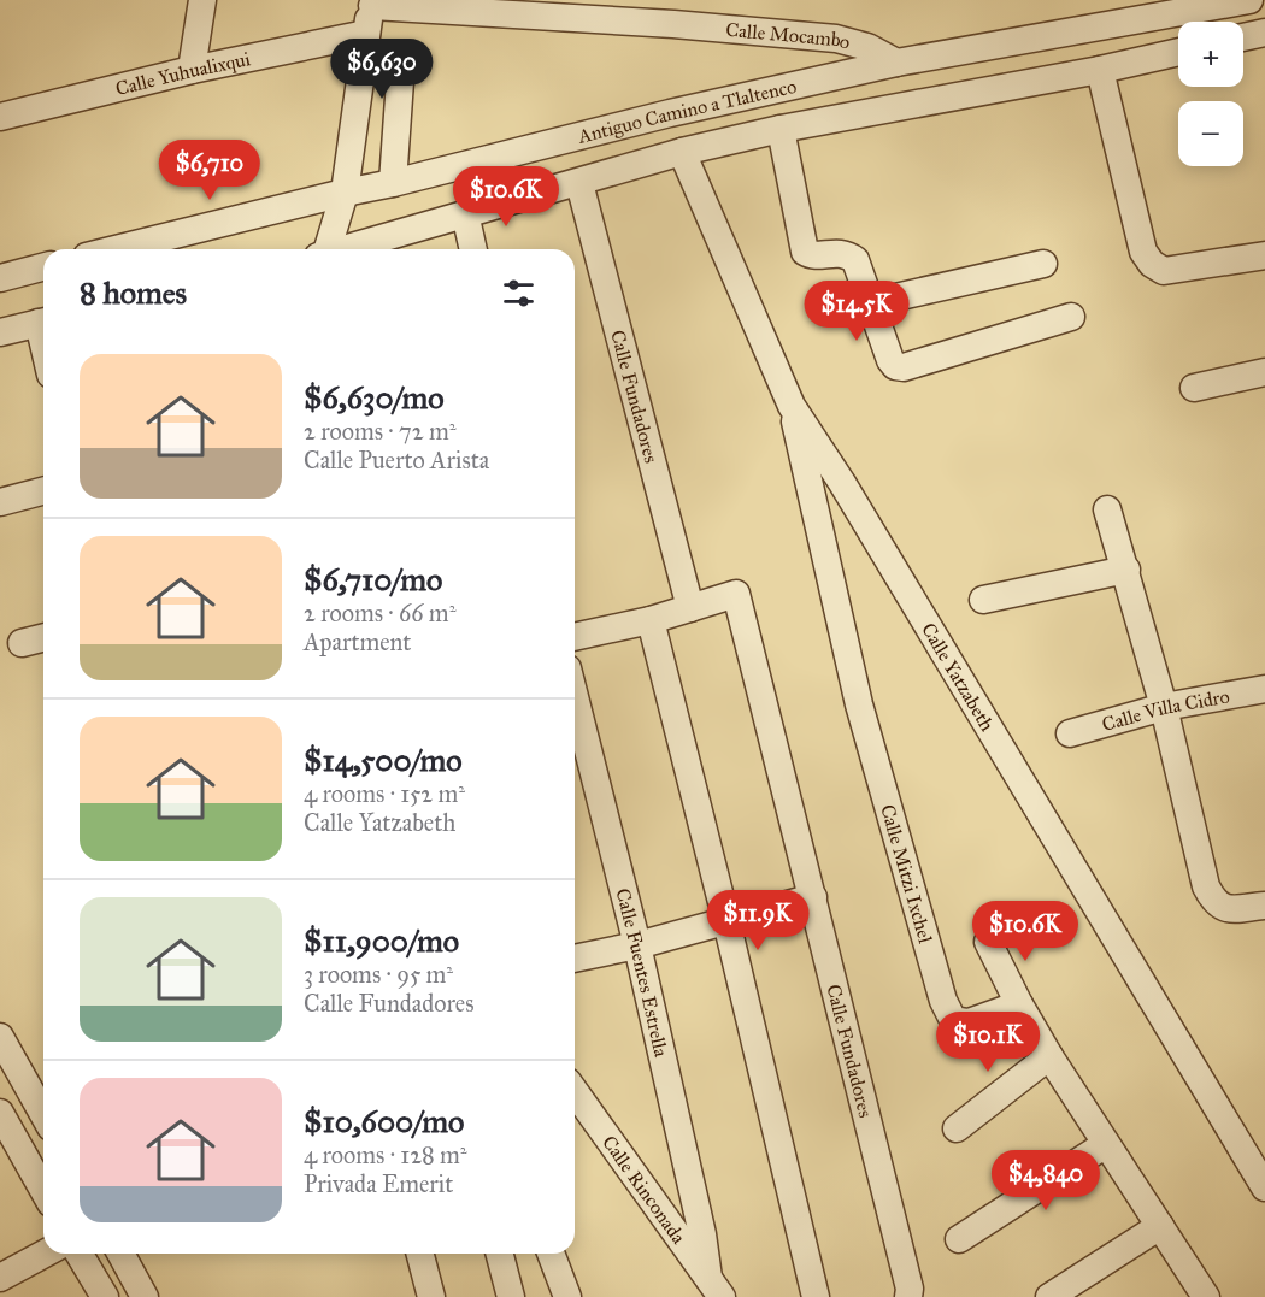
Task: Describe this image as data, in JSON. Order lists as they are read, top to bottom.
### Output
{
  "streets": {
    "street": [
      "Calle Mocambo",
      "Calle Yuhualixqui",
      "Antiguo Camino a Tlaltenco",
      "Calle Fundadores",
      "Calle Yatzabeth",
      "Calle Villa Cidro",
      "Calle Mitzi Ixchel",
      "Calle Fuentes Estrella",
      "Calle Rinconada"
    ]
  },
  "crossings": [
    ["Calle Mocambo", "Antiguo Camino a Tlaltenco"],
    ["Calle Yatzabeth", "Calle Mitzi Ixchel"],
    ["Calle Fuentes Estrella", "Calle Rinconada"]
  ],
  "page": {
    "map_buttons": ["+", "−"],
    "price": [
      "$6,630",
      "$6,710",
      "$10.6K",
      "$14.5K",
      "$11.9K",
      "$10.6K",
      "$10.1K",
      "$4,840"
    ],
    "heading": "8 homes",
    "list": [
      {
        "name": "$6,630/mo",
        "note": "2 rooms · 72 m² · Calle Puerto Arista"
      },
      {
        "name": "$6,710/mo",
        "note": "2 rooms · 66 m² · Apartment"
      },
      {
        "name": "$14,500/mo",
        "note": "4 rooms · 152 m² · Calle Yatzabeth"
      },
      {
        "name": "$11,900/mo",
        "note": "3 rooms · 95 m² · Calle Fundadores"
      },
      {
        "name": "$10,600/mo",
        "note": "4 rooms · 128 m² · Privada Emerit"
      }
    ]
  }
}
